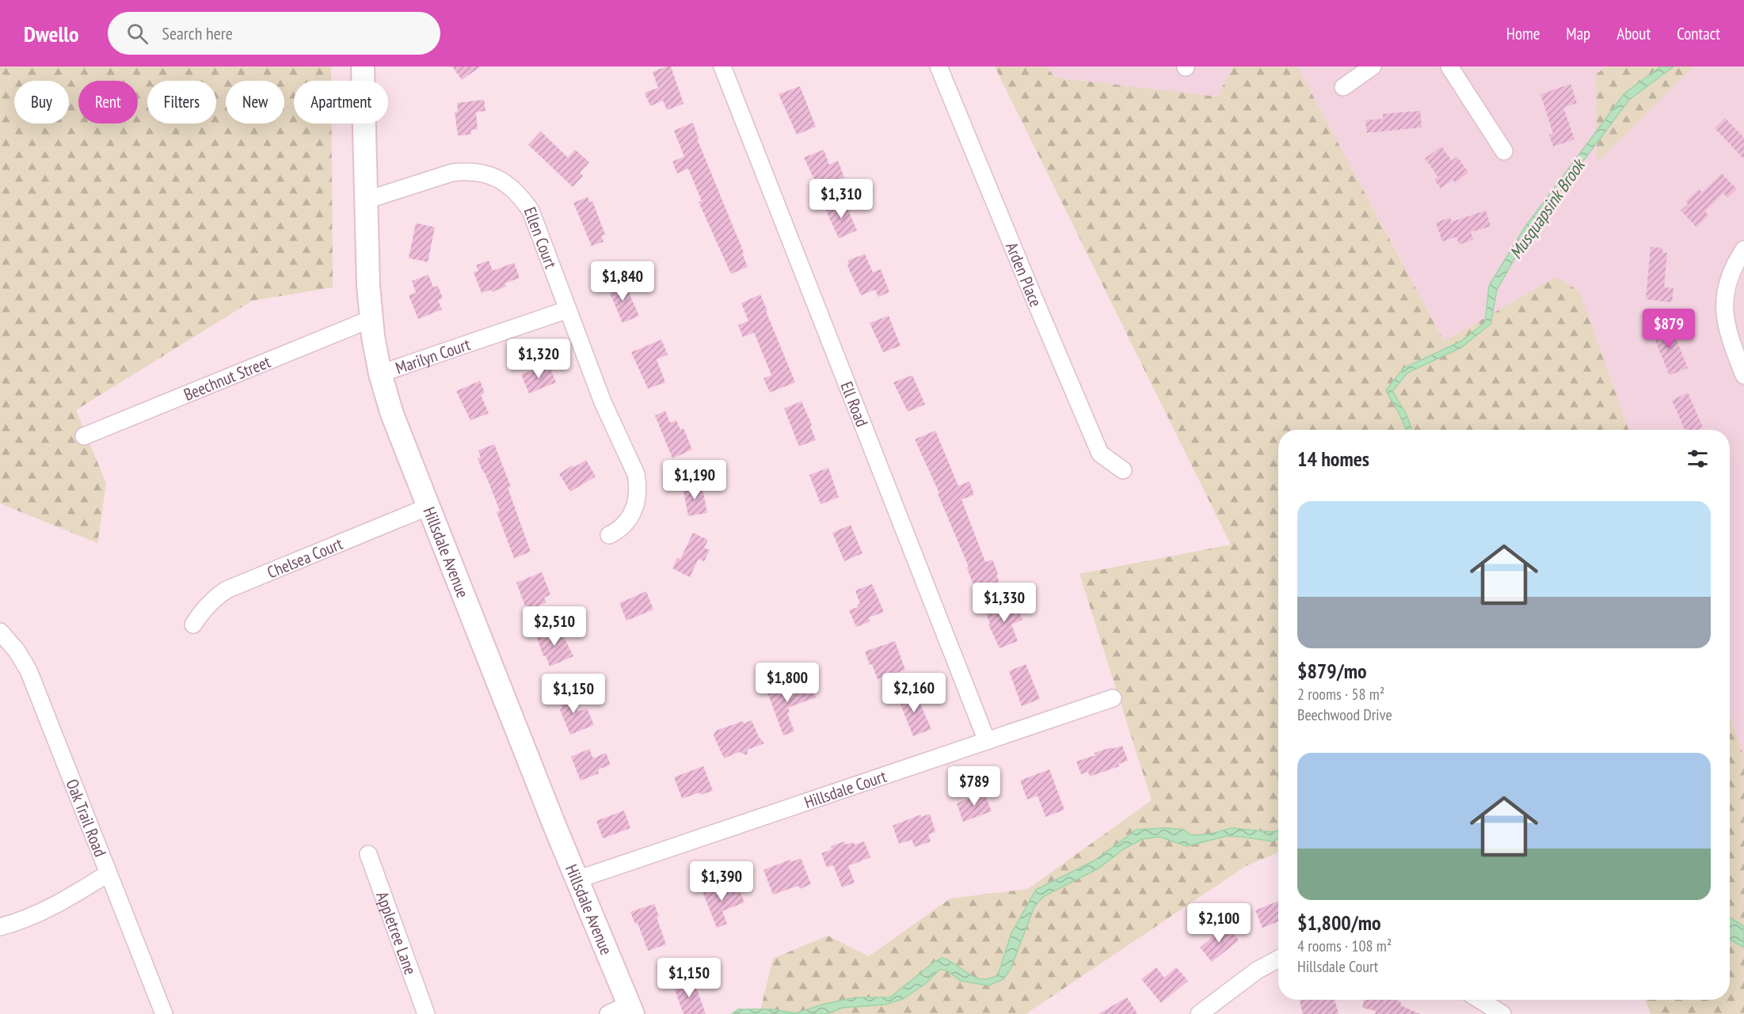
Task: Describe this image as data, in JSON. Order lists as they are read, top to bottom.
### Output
{
  "streets": {
    "street": [
      "Ellen Court",
      "Arden Place",
      "Marilyn Court",
      "Beechnut Street",
      "Ell Road",
      "Hillsdale Avenue",
      "Chelsea Court",
      "Hillsdale Court",
      "Oak Trail Road",
      "Appletree Lane"
    ]
  },
  "crossings": [
    ["Ellen Court", "Marilyn Court"],
    ["Ellen Court", "Hillsdale Avenue"],
    ["Marilyn Court", "Hillsdale Avenue"],
    ["Beechnut Street", "Hillsdale Avenue"],
    ["Ell Road", "Hillsdale Court"],
    ["Hillsdale Avenue", "Chelsea Court"],
    ["Hillsdale Avenue", "Hillsdale Court"]
  ],
  "water": ["Musquapsink Brook"],
  "page": {
    "header": "Dwello",
    "search": "Search here",
    "nav": [
      "Home",
      "Map",
      "About",
      "Contact"
    ],
    "chip": [
      "Buy",
      "Rent",
      "Filters",
      "New",
      "Apartment"
    ],
    "price": [
      "$1,310",
      "$1,840",
      "$879",
      "$1,320",
      "$1,190",
      "$1,330",
      "$2,510",
      "$1,800",
      "$2,160",
      "$1,150",
      "$789",
      "$1,390",
      "$2,100",
      "$1,150"
    ],
    "heading": "14 homes",
    "list": [
      {
        "name": "$879/mo",
        "note": "2 rooms · 58 m² · Beechwood Drive"
      },
      {
        "name": "$1,800/mo",
        "note": "4 rooms · 108 m² · Hillsdale Court"
      }
    ]
  }
}
